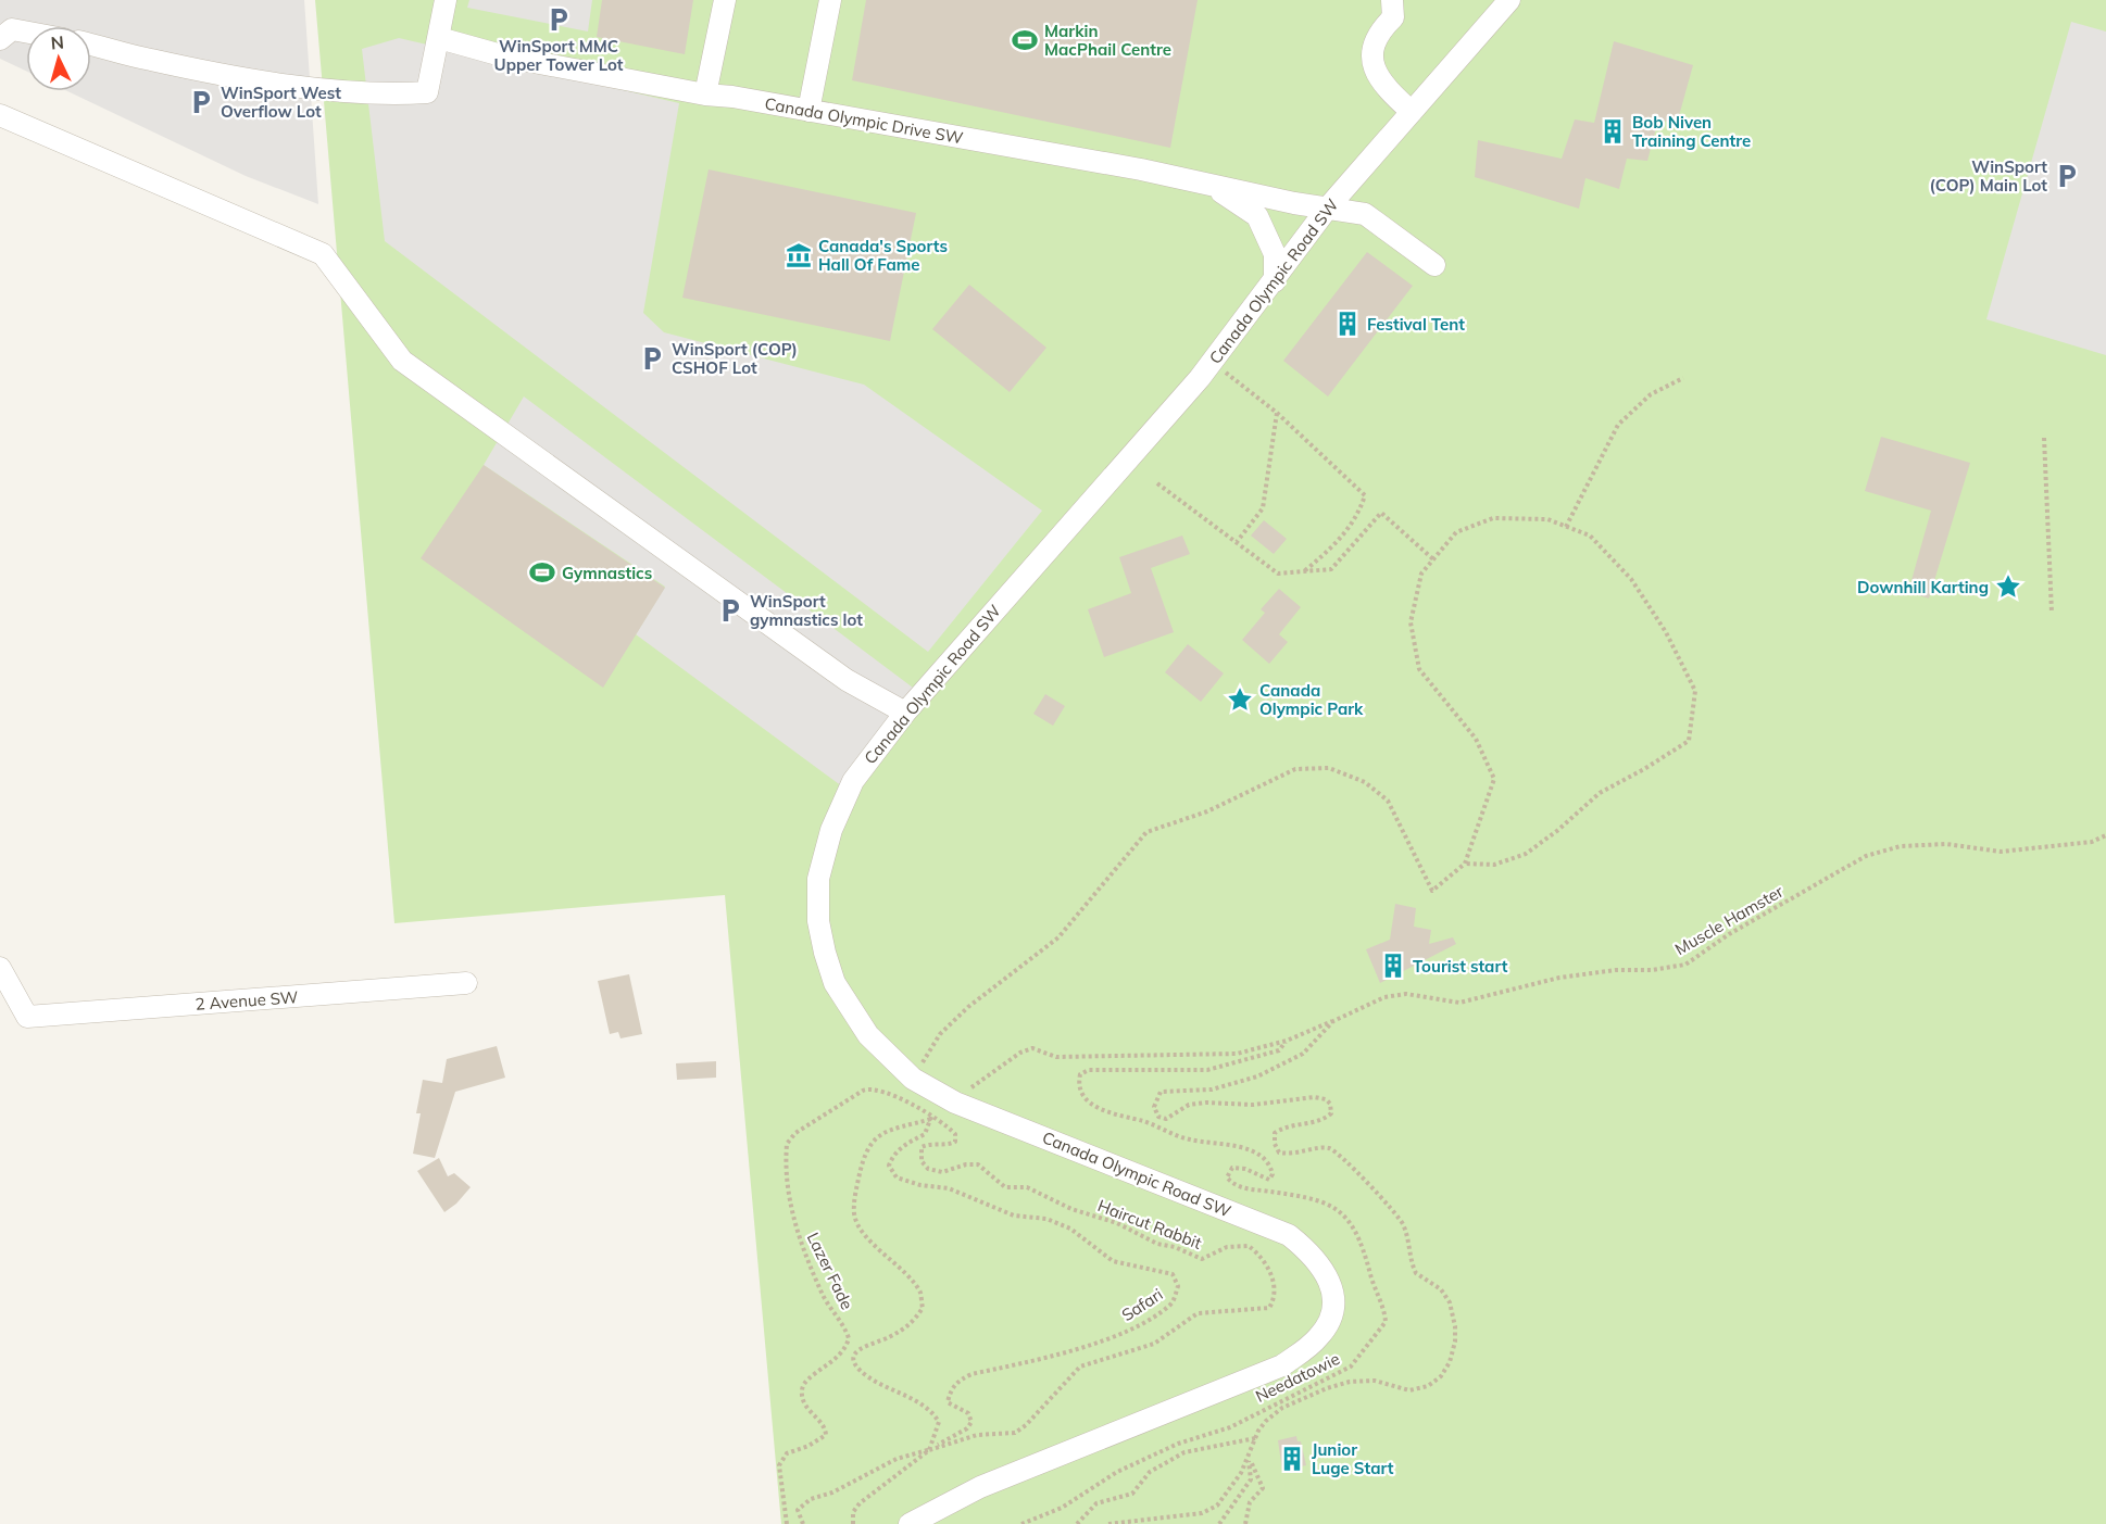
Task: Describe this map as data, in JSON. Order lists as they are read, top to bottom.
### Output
{
  "streets": {
    "street": ["Canada Olympic Drive SW", "Canada Olympic Road SW", "2 Avenue SW"],
    "path": [
      "Muscle Hamster",
      "Haircut Rabbit",
      "Lazer Fade",
      "Safari",
      "Needatowie"
    ]
  },
  "crossings": [
    ["Canada Olympic Drive SW", "Canada Olympic Road SW"],
    ["Haircut Rabbit", "Lazer Fade"],
    ["Haircut Rabbit", "Safari"],
    ["Lazer Fade", "Safari"]
  ],
  "places": {
    "parking": [
      "WinSport MMC Upper Tower Lot",
      "WinSport West Overflow Lot",
      "WinSport (COP) Main Lot",
      "WinSport (COP) CSHOF Lot",
      "WinSport gymnastics lot"
    ],
    "sports": ["Markin MacPhail Centre", "Gymnastics"],
    "building": [
      "Bob Niven Training Centre",
      "Festival Tent",
      "Tourist start",
      "Junior Luge Start"
    ],
    "museum": ["Canada's Sports Hall Of Fame"],
    "place": ["Downhill Karting", "Canada Olympic Park"]
  },
  "north": "top"
}
